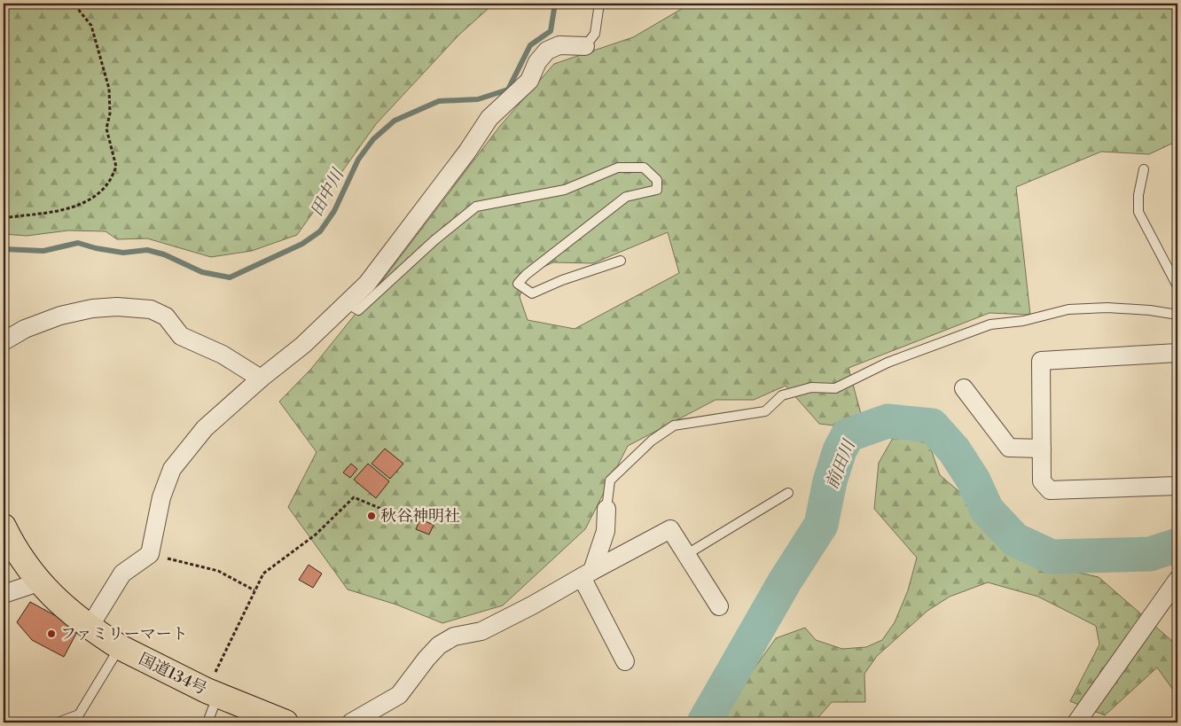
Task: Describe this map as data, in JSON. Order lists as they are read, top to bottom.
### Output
{
  "streets": {
    "highway": ["国道134号"]
  },
  "water": ["田中川", "前田川"],
  "places": ["秋谷神明社", "ファミリーマート"]
}
